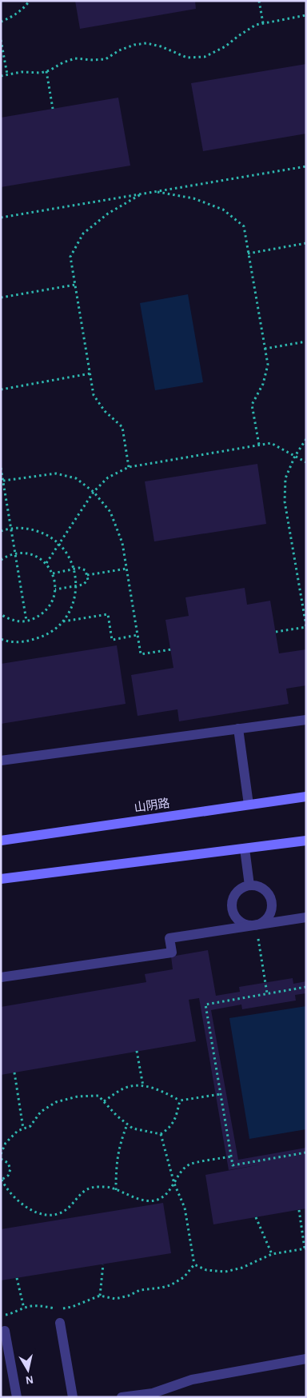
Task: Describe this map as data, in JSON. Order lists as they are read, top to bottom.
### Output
{
  "streets": {
    "main road": ["山阴路"]
  },
  "north": "bottom"
}
